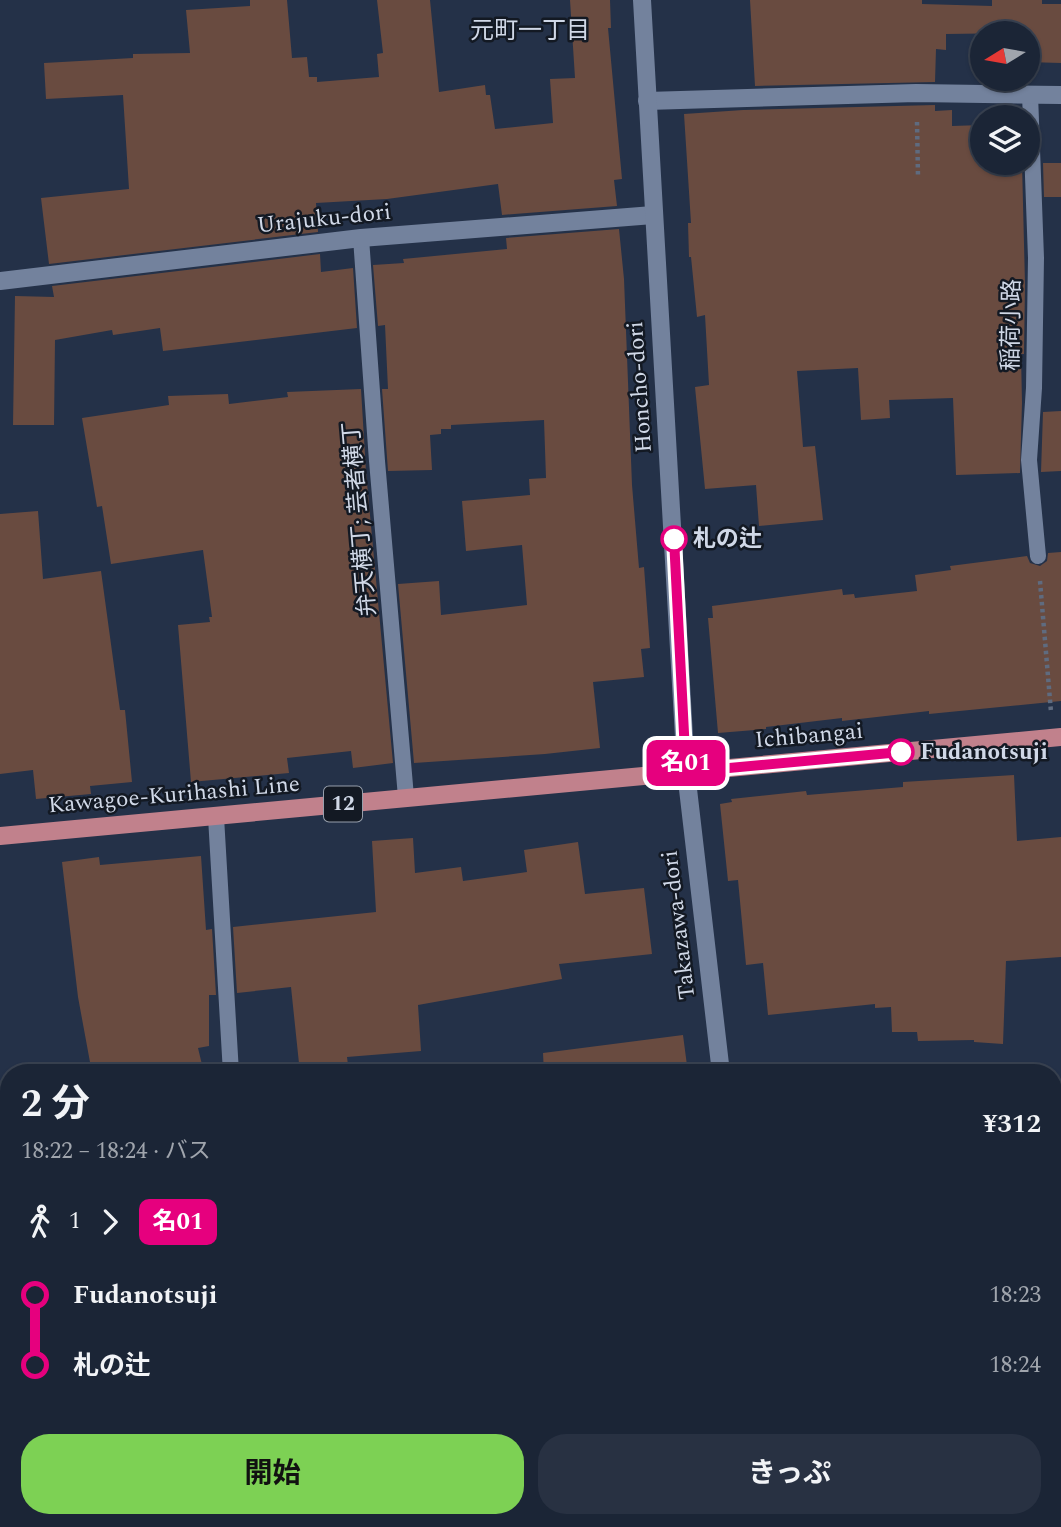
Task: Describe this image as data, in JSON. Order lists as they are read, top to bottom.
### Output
{
  "streets": {
    "main road": ["Ichibangai", "Kawagoe-Kurihashi Line", "12"],
    "street": ["Urajuku-dori", "Honcho-dori", "Takazawa-dori"],
    "lane": ["稲荷小路", "弁天横丁; 芸者横丁"]
  },
  "crossings": [
    ["Urajuku-dori", "Honcho-dori"],
    ["Urajuku-dori", "弁天横丁; 芸者横丁"],
    ["Honcho-dori", "Ichibangai"],
    ["Honcho-dori", "Kawagoe-Kurihashi Line"],
    ["Honcho-dori", "Takazawa-dori"],
    ["弁天横丁; 芸者横丁", "Kawagoe-Kurihashi Line"],
    ["Ichibangai", "Kawagoe-Kurihashi Line"],
    ["Ichibangai", "Takazawa-dori"],
    ["Kawagoe-Kurihashi Line", "Takazawa-dori"]
  ],
  "districts": ["元町一丁目"],
  "places": ["札の辻", "Fudanotsuji"],
  "lines": ["bus line 名01"],
  "north": "left",
  "page": {
    "on_map": "名01",
    "heading": ["2 分", "18:22 – 18:24 · バス", "¥312"],
    "legs": ["1", "名01"],
    "list": [
      {
        "name": "Fudanotsuji",
        "value": "18:23"
      },
      {
        "name": "札の辻",
        "value": "18:24"
      }
    ],
    "buttons": ["開始", "きっぷ"]
  }
}
